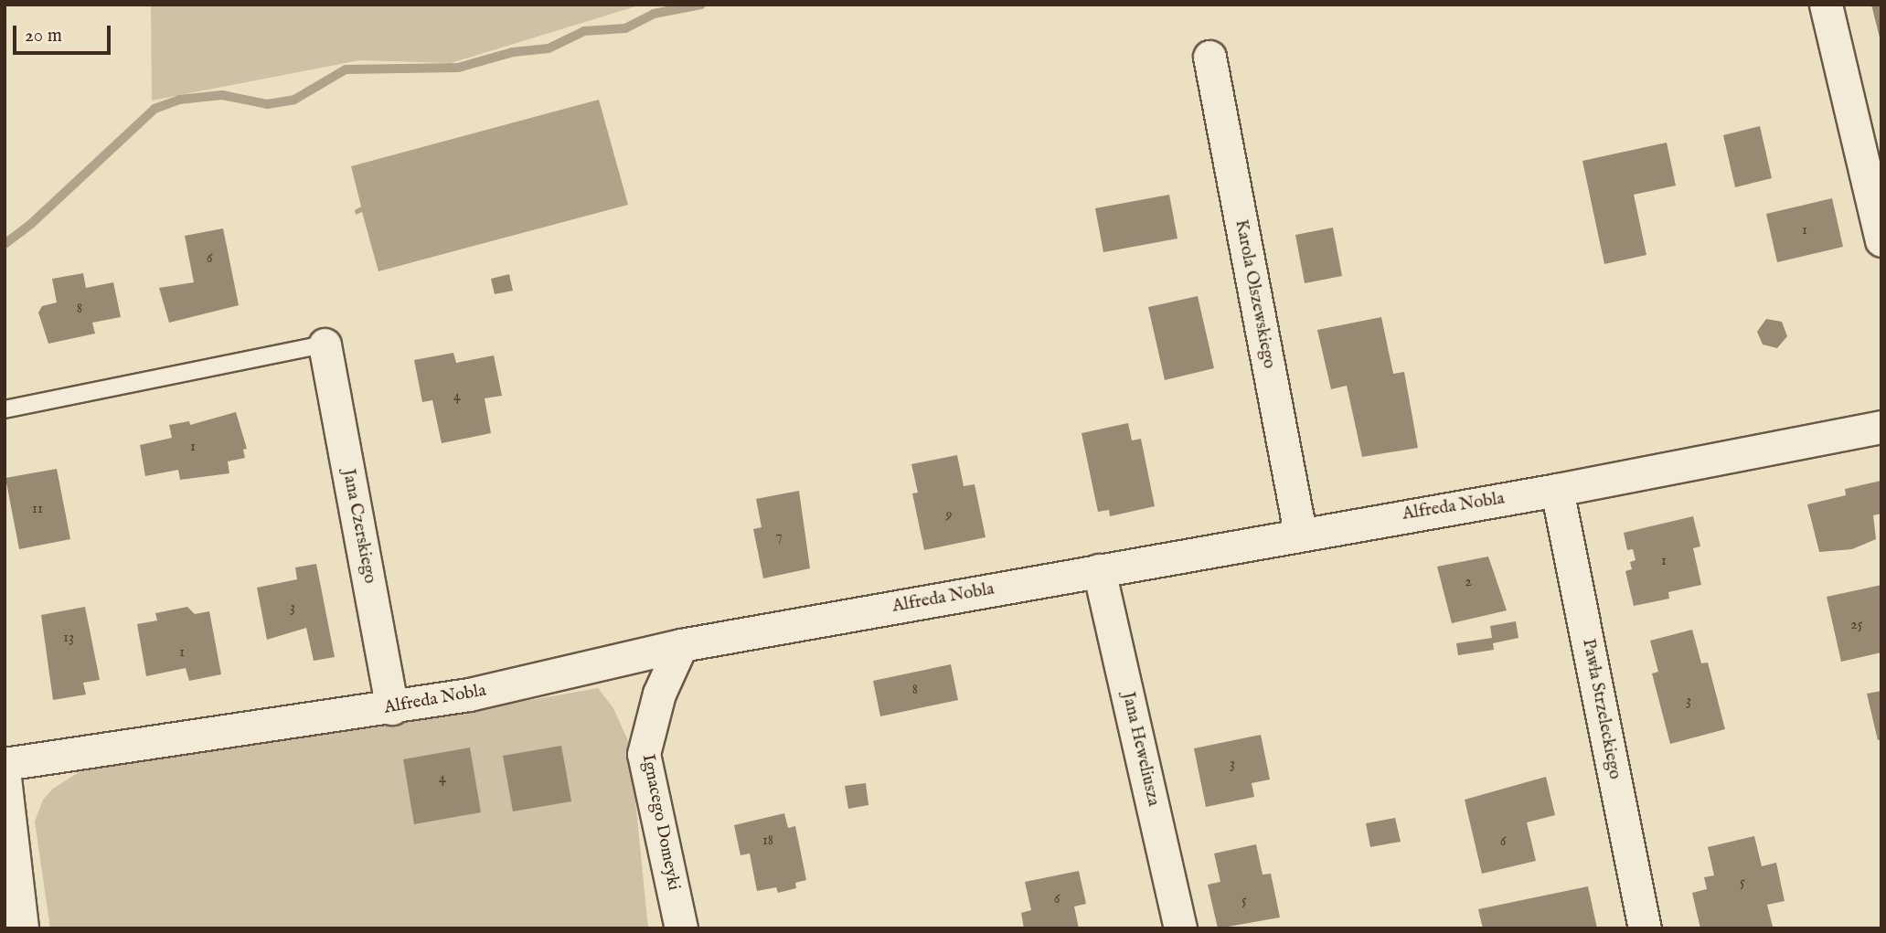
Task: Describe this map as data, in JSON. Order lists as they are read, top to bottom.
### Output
{
  "streets": {
    "street": [
      "Karola Olszewskiego",
      "Alfreda Nobla",
      "Jana Czerskiego",
      "Pawła Strzeleckiego",
      "Jana Heweliusza",
      "Ignacego Domeyki"
    ]
  },
  "crossings": [
    ["Karola Olszewskiego", "Alfreda Nobla"],
    ["Alfreda Nobla", "Jana Czerskiego"],
    ["Alfreda Nobla", "Pawła Strzeleckiego"],
    ["Alfreda Nobla", "Jana Heweliusza"],
    ["Alfreda Nobla", "Ignacego Domeyki"]
  ],
  "house_numbers": [
    "1",
    "6",
    "8",
    "4",
    "1",
    "11",
    "9",
    "7",
    "1",
    "2",
    "3",
    "25",
    "13",
    "1",
    "8",
    "3",
    "3",
    "4",
    "18",
    "6",
    "5",
    "6",
    "5"
  ],
  "scale_bar": "20 m"
}
